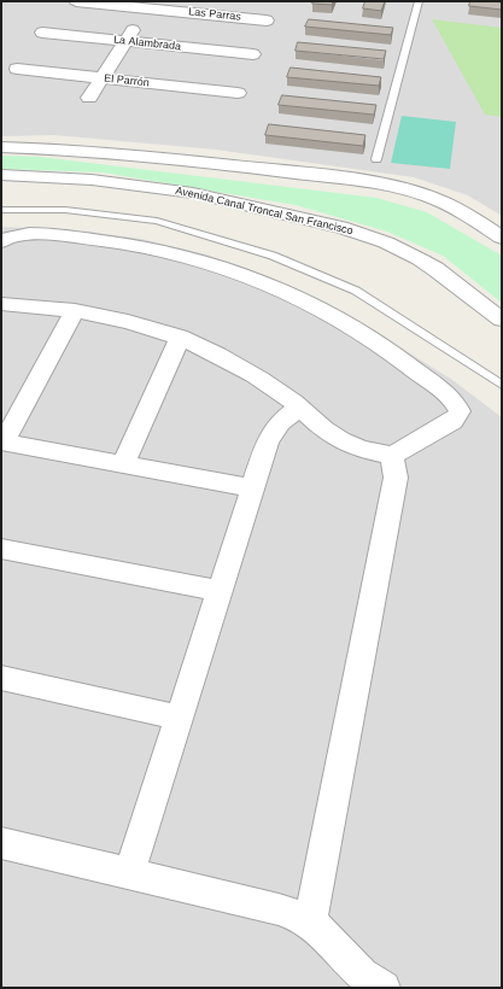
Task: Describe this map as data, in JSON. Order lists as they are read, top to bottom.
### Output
{
  "streets": {
    "street": [
      "Las Parras",
      "La Alambrada",
      "El Parrón",
      "Avenida Canal Troncal San Francisco"
    ]
  }
}
